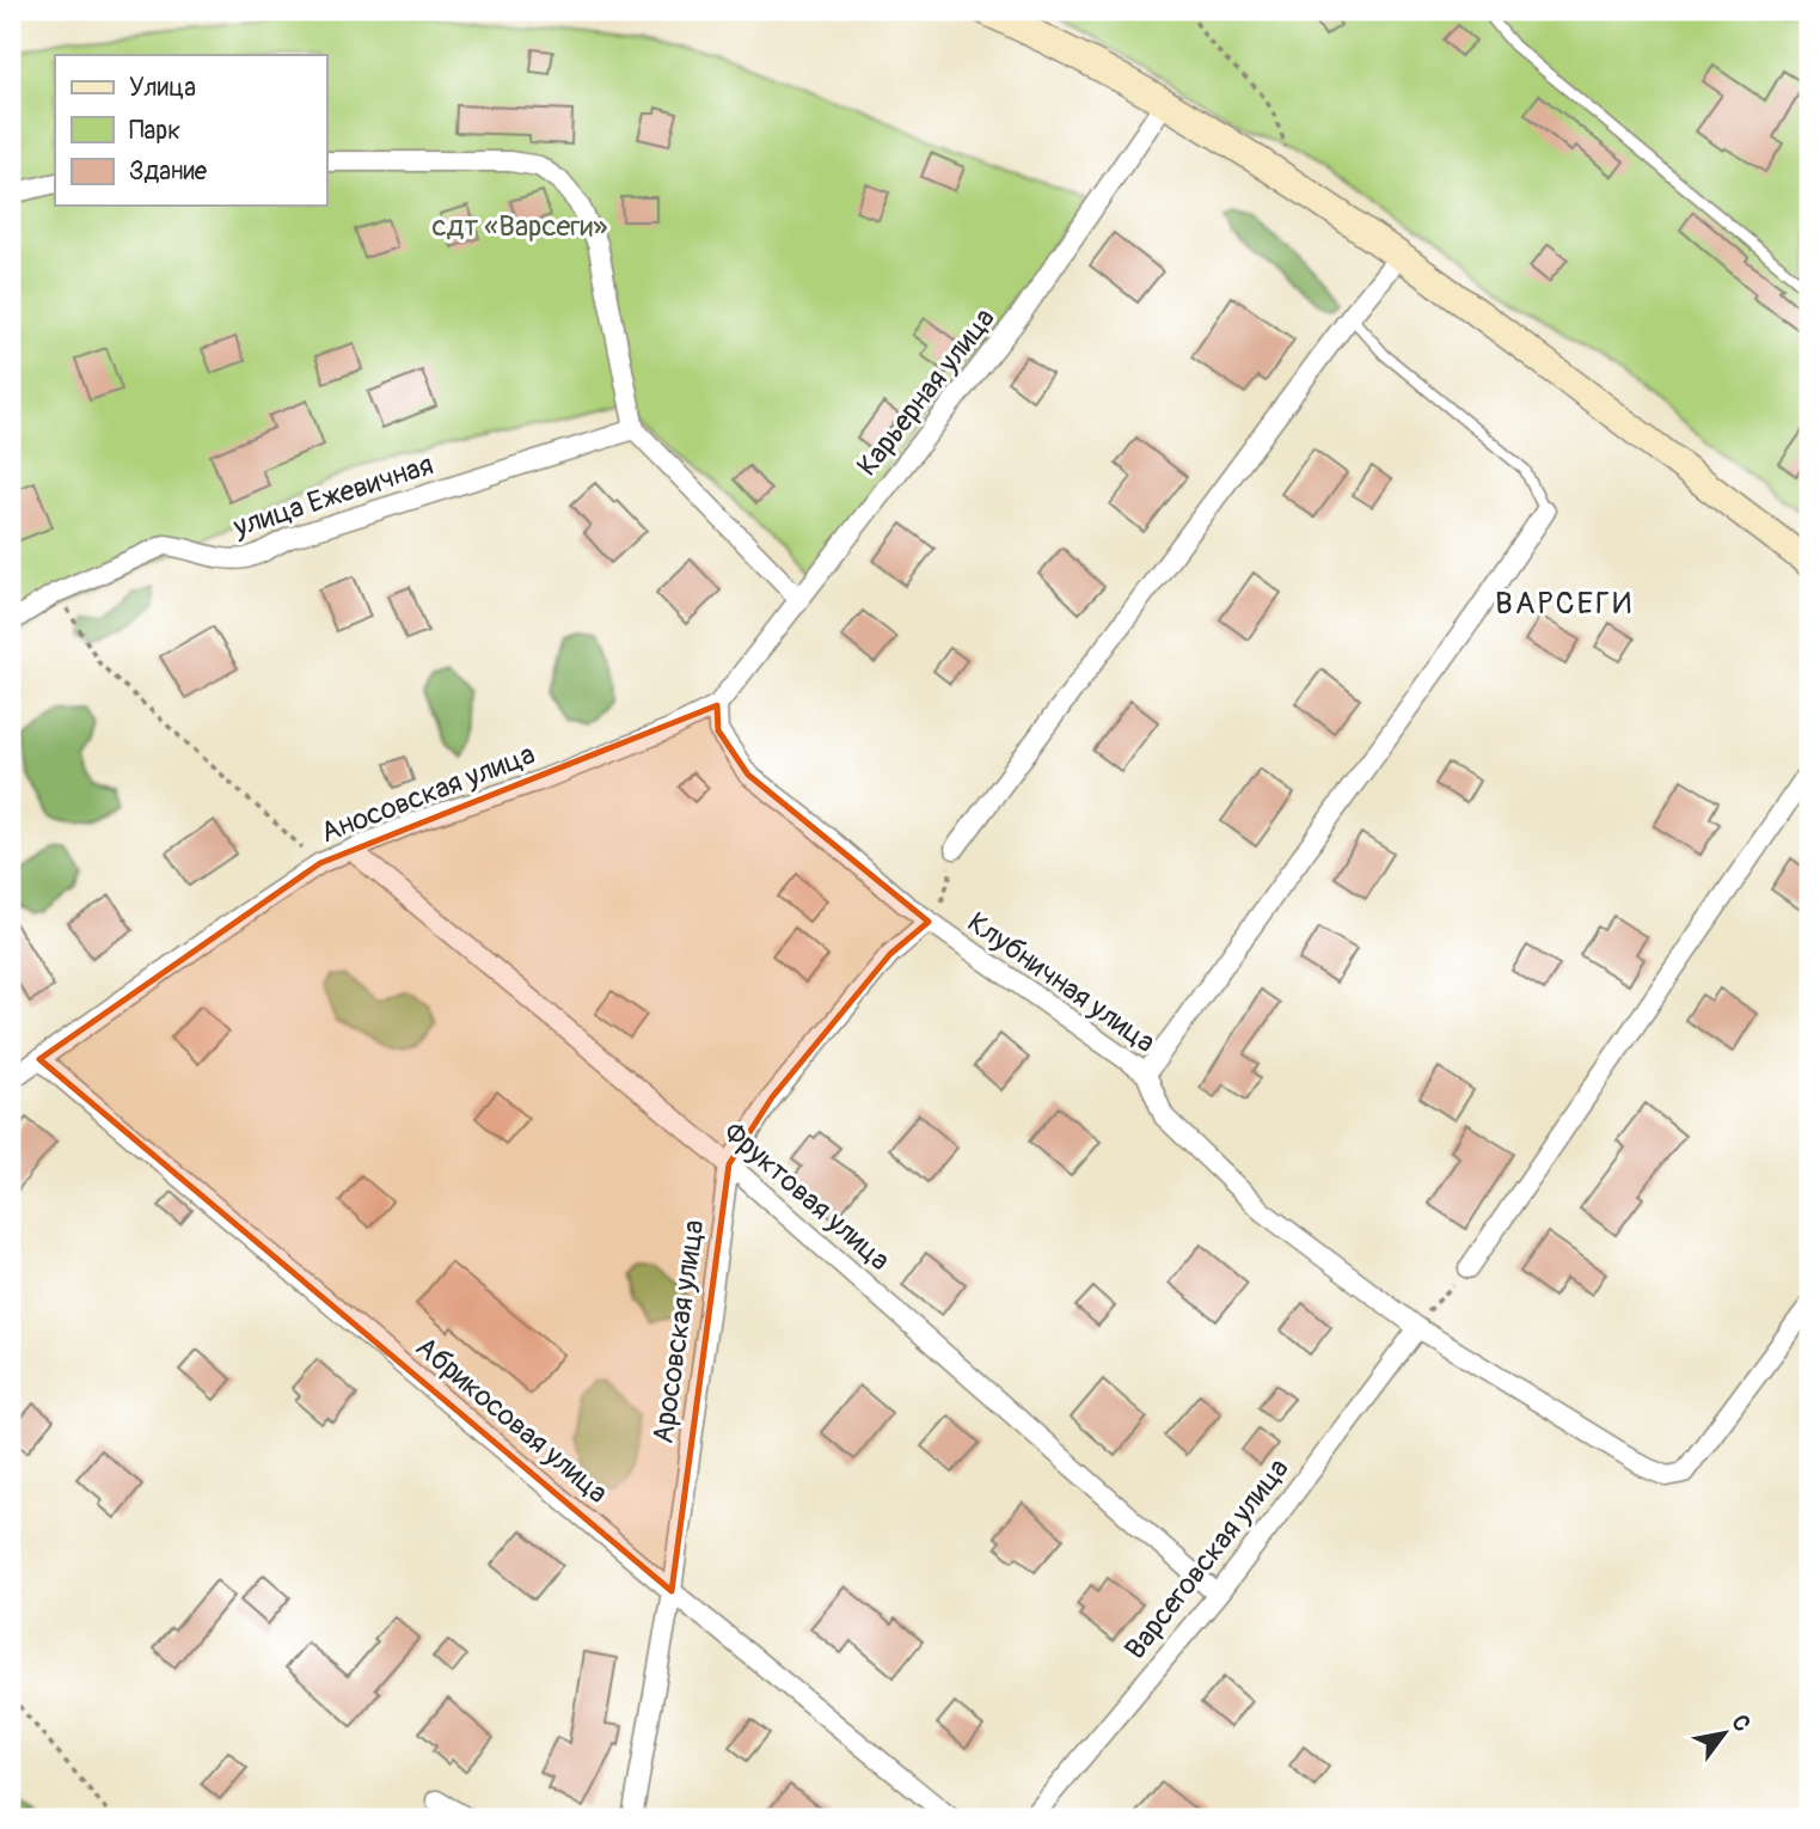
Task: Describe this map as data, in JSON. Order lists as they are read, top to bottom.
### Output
{
  "streets": {
    "street": [
      "Карьерная улица",
      "улица Ежевичная",
      "Аносовская улица",
      "Клубничная улица",
      "Фруктовая улица",
      "Аросовская улица",
      "Абрикосовая улица",
      "Варсеговская улица"
    ]
  },
  "crossings": [
    ["Карьерная улица", "Аносовская улица"],
    ["Карьерная улица", "Клубничная улица"],
    ["Аносовская улица", "Клубничная улица"],
    ["Аносовская улица", "Фруктовая улица"],
    ["Аносовская улица", "Абрикосовая улица"],
    ["Клубничная улица", "Аросовская улица"],
    ["Клубничная улица", "Варсеговская улица"],
    ["Фруктовая улица", "Аросовская улица"],
    ["Фруктовая улица", "Варсеговская улица"],
    ["Аросовская улица", "Абрикосовая улица"]
  ],
  "districts": ["ВАРСЕГИ"],
  "parks": ["сдт «Варсеги»"],
  "legend": ["Улица", "Парк", "Здание"],
  "north": "top right"
}
